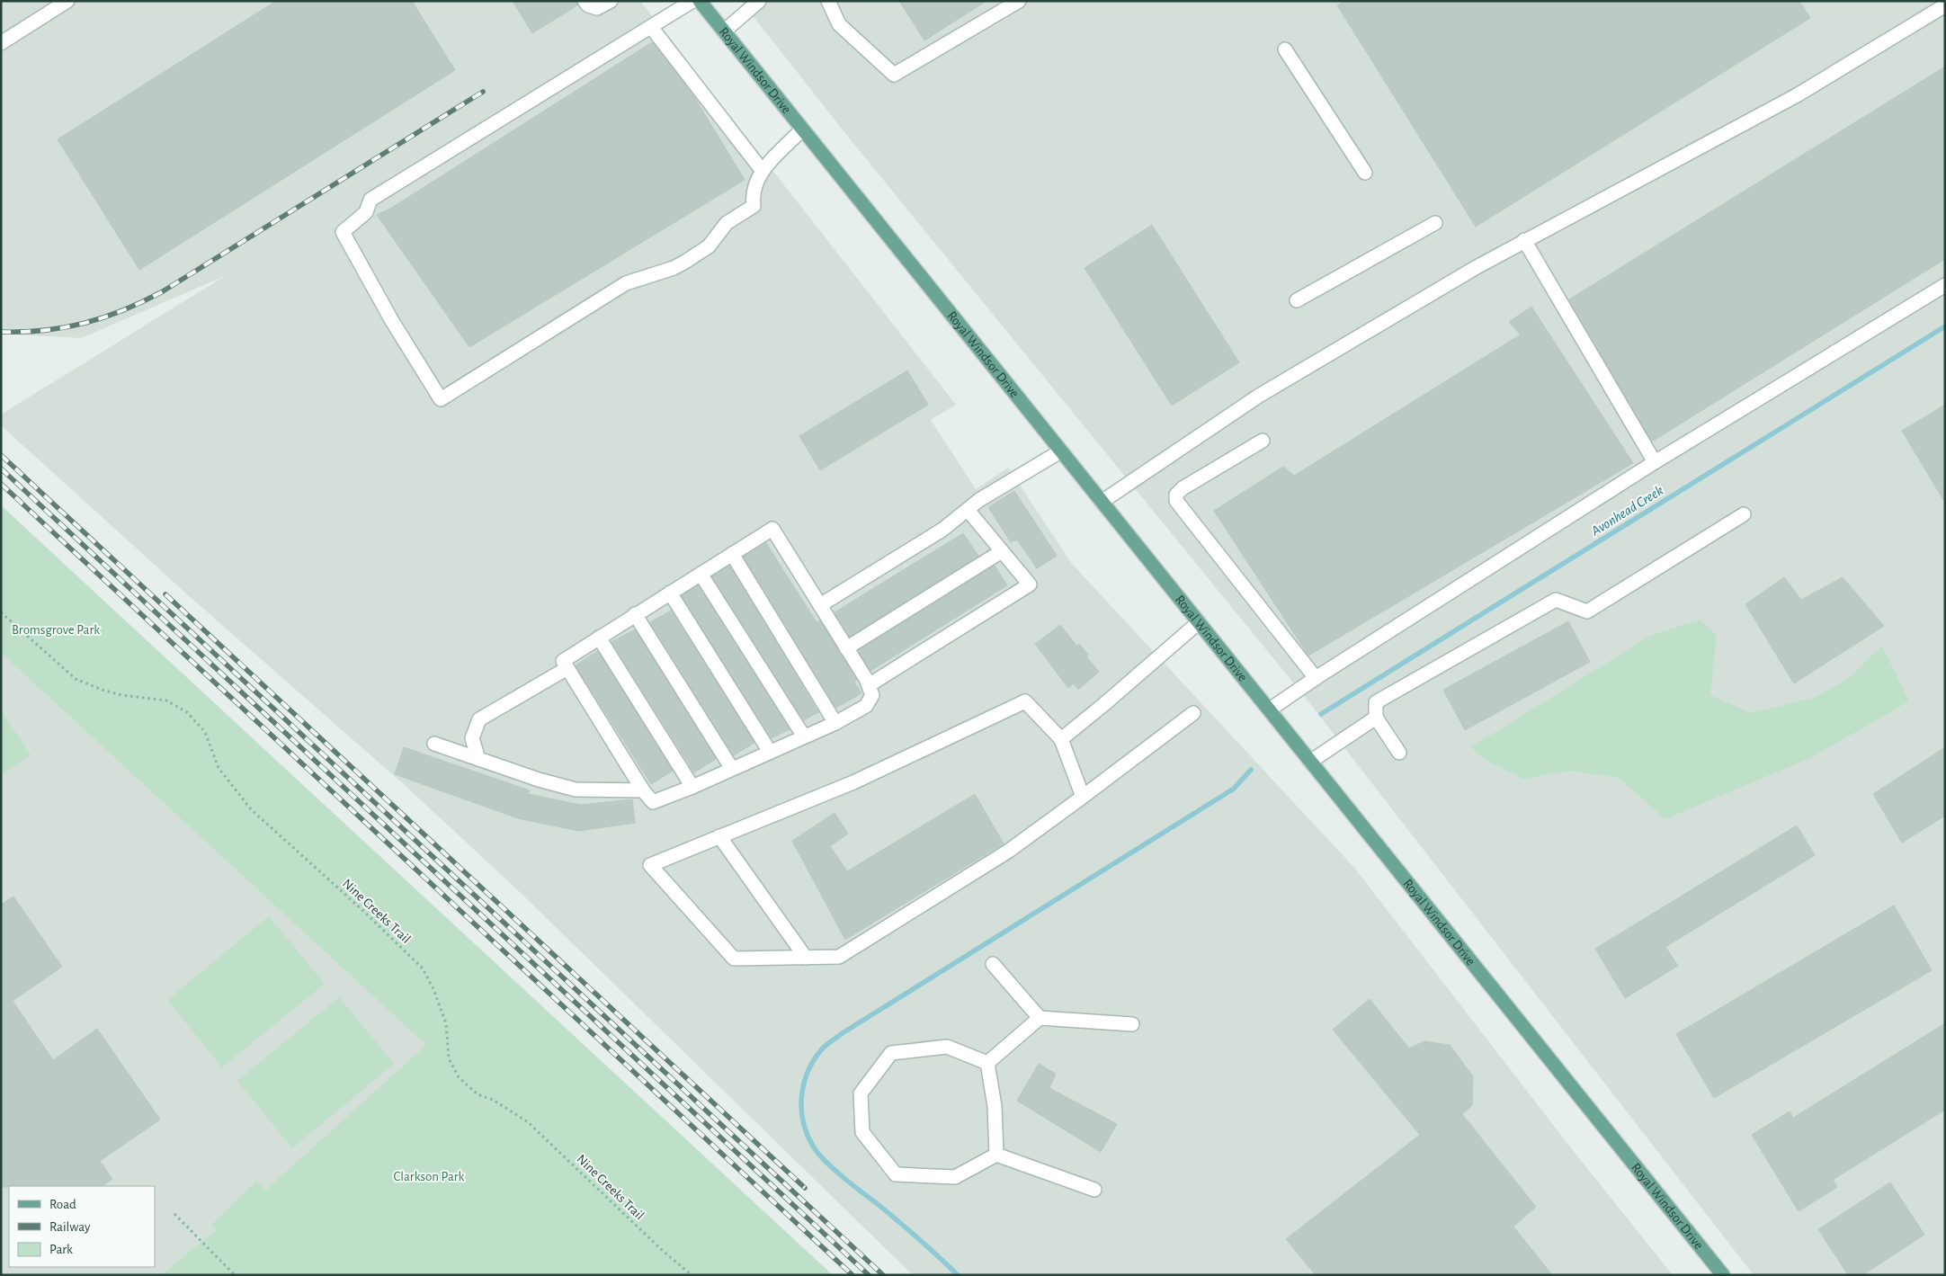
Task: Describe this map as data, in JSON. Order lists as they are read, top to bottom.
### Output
{
  "streets": {
    "main road": ["Royal Windsor Drive"],
    "path": ["Nine Creeks Trail"]
  },
  "water": ["Avonhead Creek"],
  "parks": ["Bromsgrove Park", "Clarkson Park"],
  "legend": ["Road", "Railway", "Park"]
}
